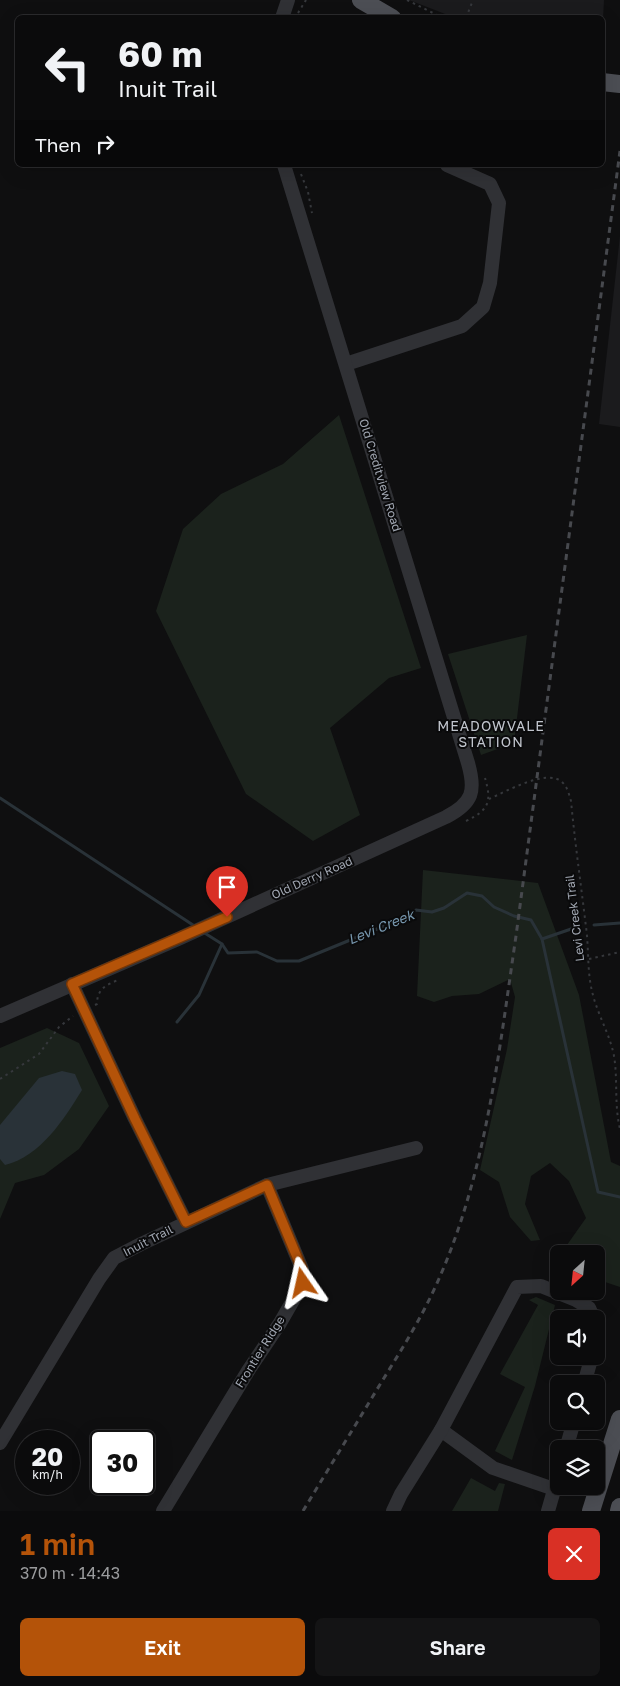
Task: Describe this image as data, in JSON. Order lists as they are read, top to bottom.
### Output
{
  "streets": {
    "street": [
      "Old Creditview Road",
      "Old Derry Road",
      "Inuit Trail",
      "Frontier Ridge"
    ],
    "path": ["Levi Creek Trail"]
  },
  "crossings": [
    ["Old Creditview Road", "Old Derry Road"],
    ["Inuit Trail", "Frontier Ridge"]
  ],
  "districts": ["MEADOWVALE STATION"],
  "water": ["Levi Creek"],
  "north": "bottom left",
  "page": {
    "turn": ["60 m", "Inuit Trail"],
    "then": "Then",
    "speed": "20 km/h",
    "limit": "30",
    "heading": ["1 min", "370 m · 14:43"],
    "buttons": ["Exit", "Share"]
  }
}
